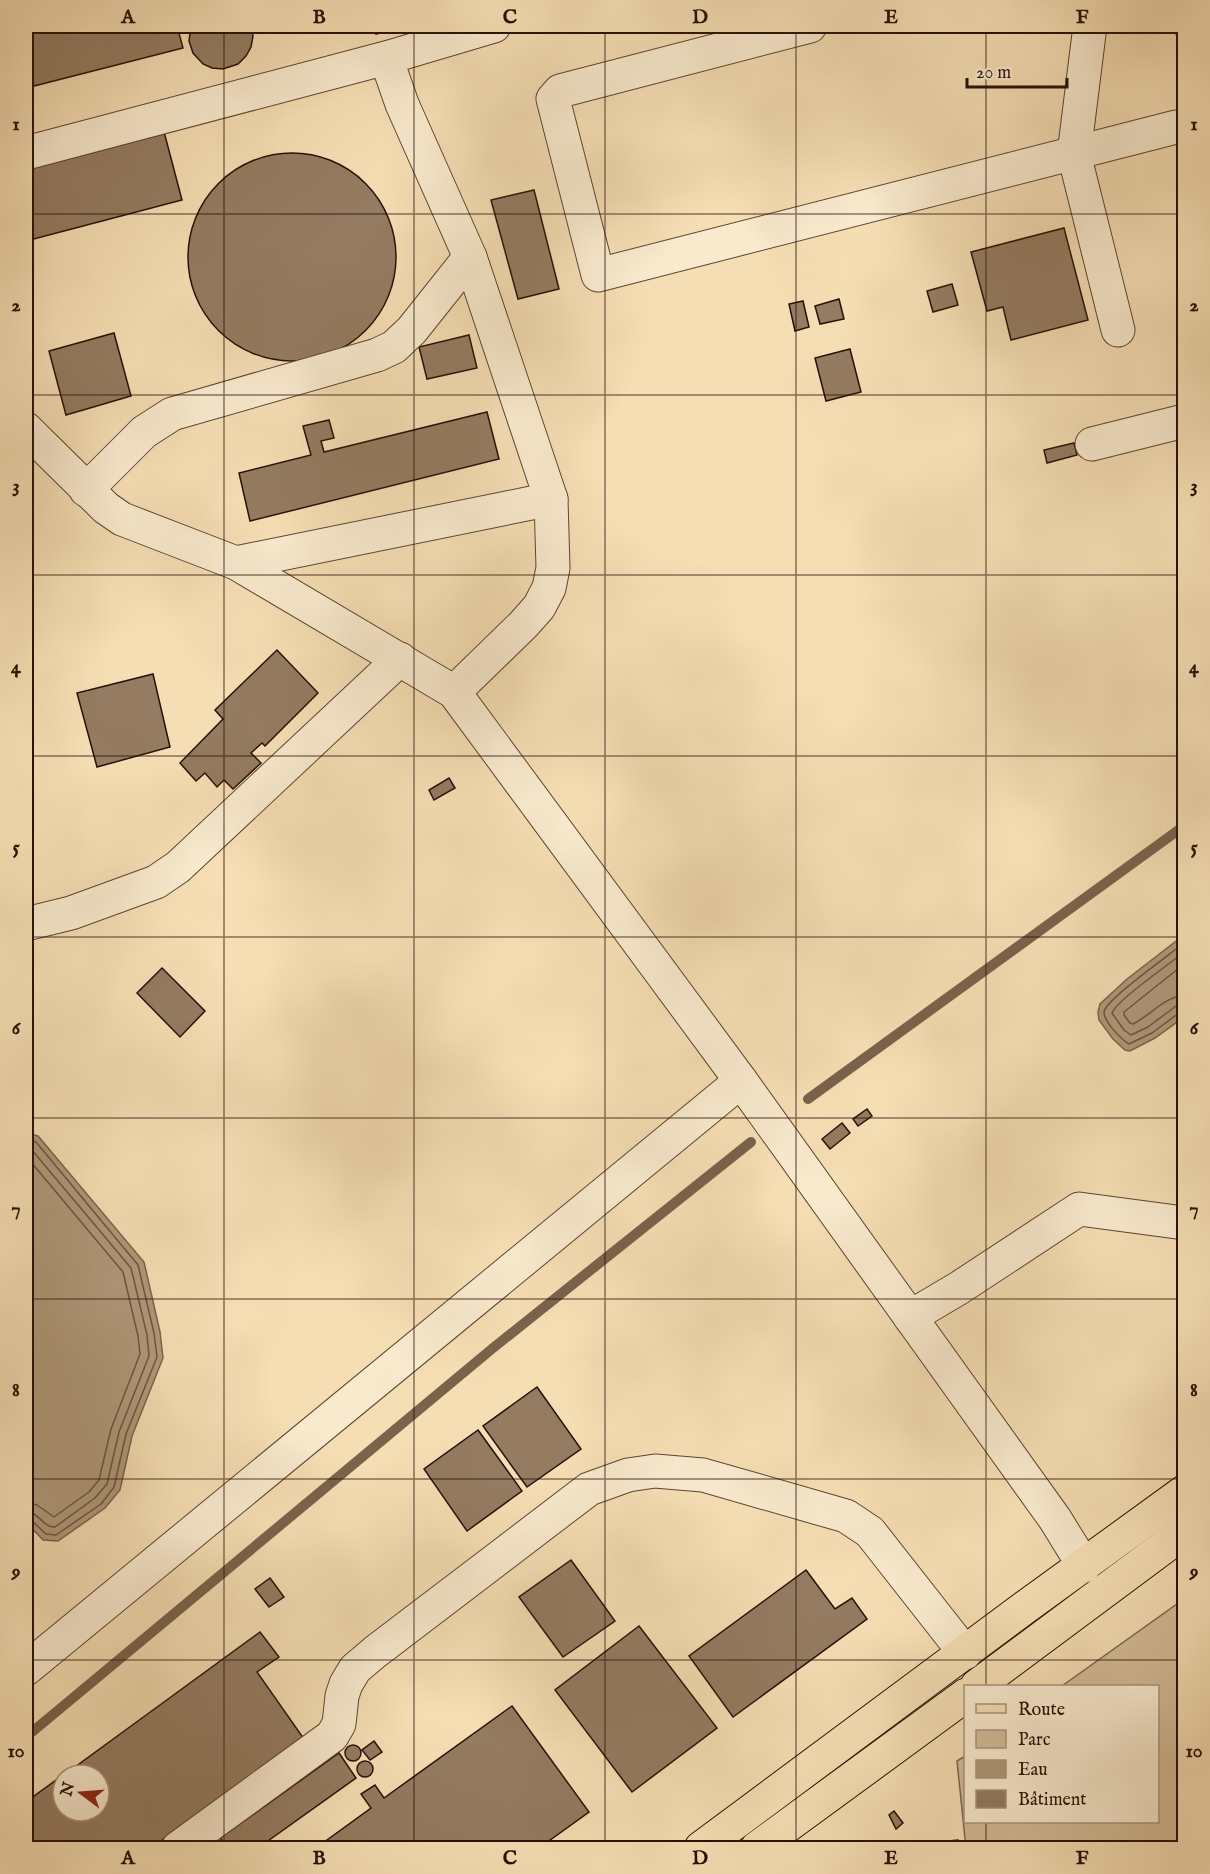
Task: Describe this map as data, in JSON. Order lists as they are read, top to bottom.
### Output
{
  "legend": [
    "Route",
    "Parc",
    "Eau",
    "Bâtiment"
  ],
  "scale_bar": "20 m",
  "north": "left",
  "grid": {
    "columns": [
      "A",
      "B",
      "C",
      "D",
      "E",
      "F"
    ],
    "rows": [
      "1",
      "2",
      "3",
      "4",
      "5",
      "6",
      "7",
      "8",
      "9",
      "10"
    ]
  }
}
